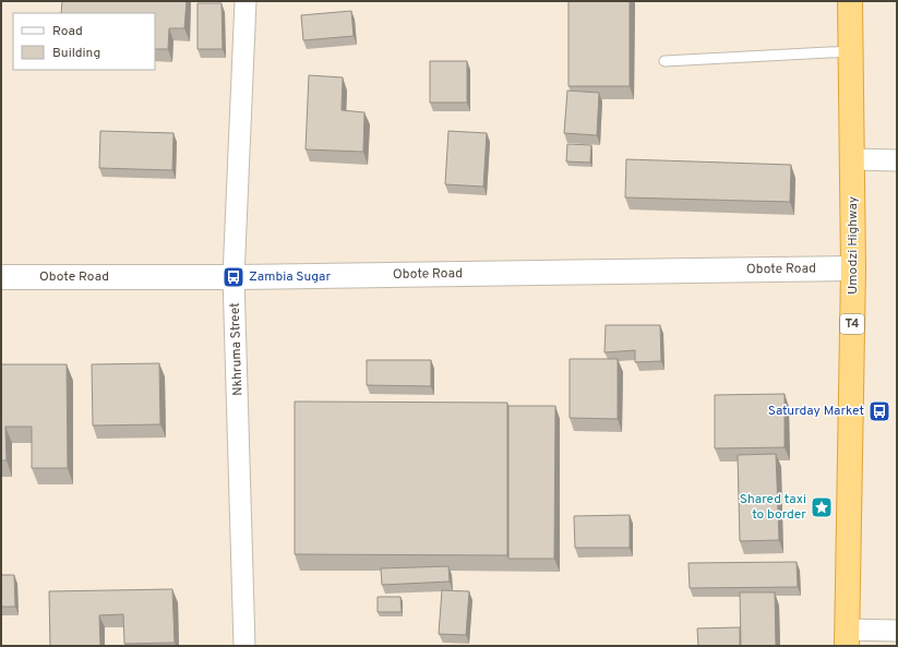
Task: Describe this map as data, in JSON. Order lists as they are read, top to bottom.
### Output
{
  "streets": {
    "highway": ["Umodzi Highway", "T4"],
    "street": ["Obote Road", "Nkhruma Street"]
  },
  "crossings": [
    ["Umodzi Highway", "Obote Road"],
    ["Obote Road", "Nkhruma Street"]
  ],
  "places": {
    "bus stop": ["Zambia Sugar", "Saturday Market"],
    "place": ["Shared taxi to border"]
  },
  "legend": ["Road", "Building"]
}
